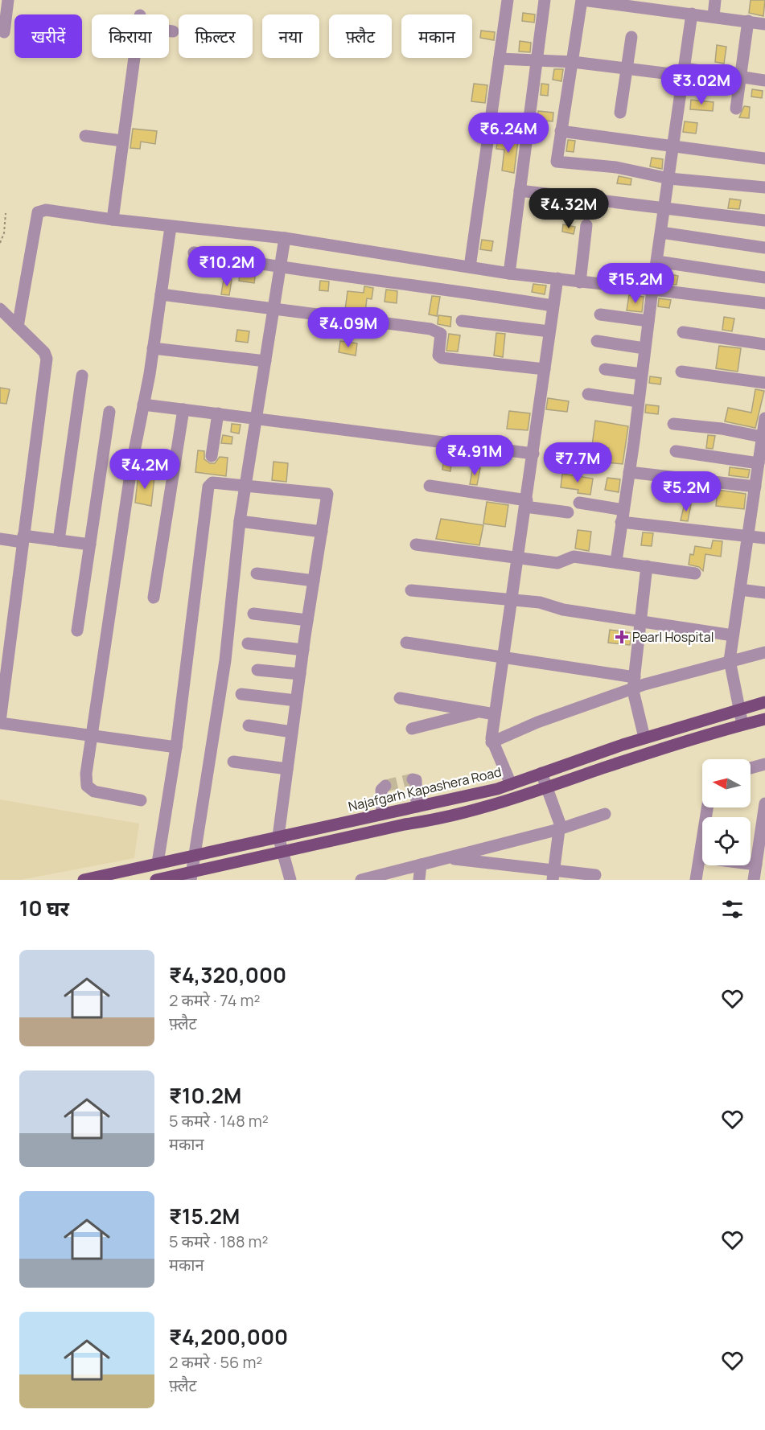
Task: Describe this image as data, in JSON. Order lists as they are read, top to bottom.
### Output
{
  "streets": {
    "main road": ["Najafgarh Kapashera Road"]
  },
  "places": {
    "health": ["Pearl Hospital"]
  },
  "north": "left",
  "page": {
    "chip": [
      "खरीदें",
      "किराया",
      "फ़िल्टर",
      "नया",
      "फ़्लैट",
      "मकान"
    ],
    "price": [
      "₹3.02M",
      "₹6.24M",
      "₹4.32M",
      "₹10.2M",
      "₹15.2M",
      "₹4.09M",
      "₹4.91M",
      "₹7.7M",
      "₹4.2M",
      "₹5.2M"
    ],
    "heading": "10 घर",
    "list": [
      {
        "name": "₹4,320,000",
        "note": "2 कमरे · 74 m² · फ़्लैट"
      },
      {
        "name": "₹10.2M",
        "note": "5 कमरे · 148 m² · मकान"
      },
      {
        "name": "₹15.2M",
        "note": "5 कमरे · 188 m² · मकान"
      },
      {
        "name": "₹4,200,000",
        "note": "2 कमरे · 56 m² · फ़्लैट"
      }
    ]
  }
}
